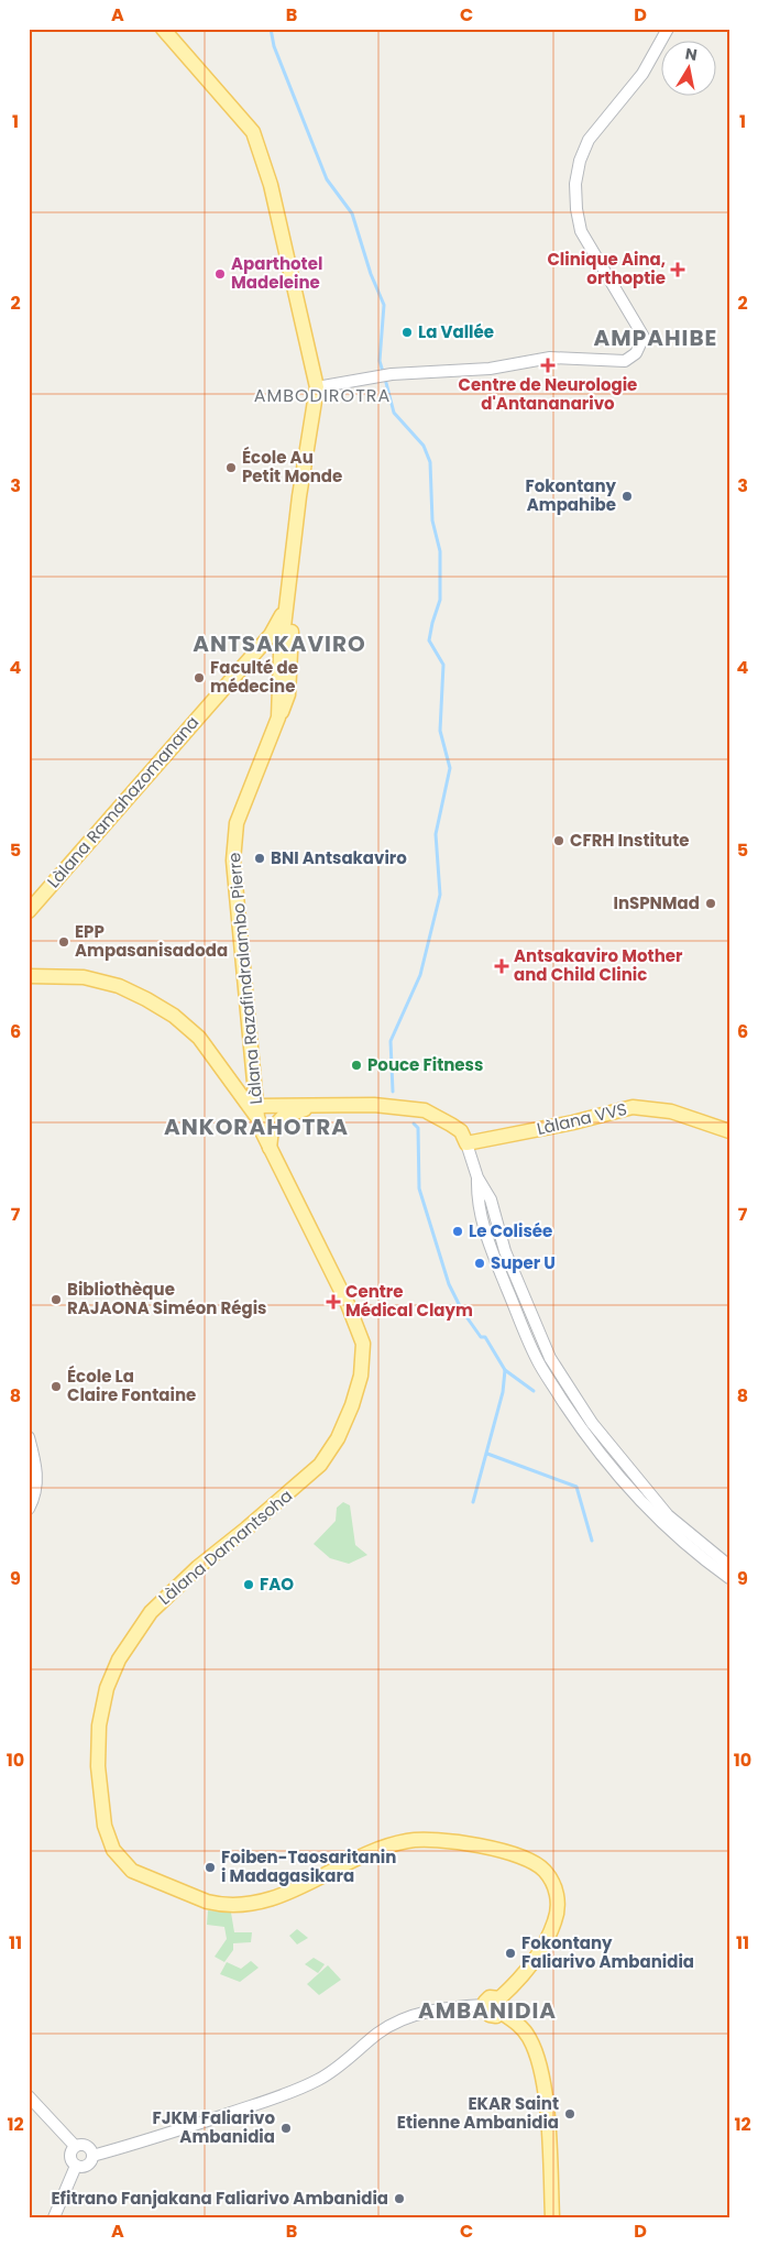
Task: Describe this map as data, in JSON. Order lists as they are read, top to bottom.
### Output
{
  "streets": {
    "main road": [
      "Làlana Ramahazomanana",
      "Làlana Razafindralambo Pierre",
      "Làlana VVS",
      "Làlana Damantsoha"
    ]
  },
  "crossings": [
    ["Làlana Razafindralambo Pierre", "Làlana Damantsoha"]
  ],
  "districts": [
    "AMPAHIBE",
    "AMBODIROTRA",
    "ANTSAKAVIRO",
    "ANKORAHOTRA",
    "AMBANIDIA"
  ],
  "places": {
    "health": [
      "Clinique Aina, orthoptie",
      "Centre de Neurologie d'Antananarivo",
      "Antsakaviro Mother and Child Clinic",
      "Centre Médical Claym"
    ],
    "other": [
      "Aparthotel Madeleine",
      "La Vallée",
      "École Au Petit Monde",
      "Fokontany Ampahibe",
      "Faculté de médecine",
      "CFRH Institute",
      "BNI Antsakaviro",
      "InSPNMad",
      "EPP Ampasanisadoda",
      "Pouce Fitness",
      "Le Colisée",
      "Super U",
      "Bibliothèque RAJAONA Siméon Régis",
      "École La Claire Fontaine",
      "FAO",
      "Foiben-Taosaritanin i Madagasikara",
      "Fokontany Faliarivo Ambanidia",
      "EKAR Saint Etienne Ambanidia",
      "FJKM Faliarivo Ambanidia",
      "Efitrano Fanjakana Faliarivo Ambanidia"
    ]
  },
  "north": "top",
  "grid": {
    "columns": [
      "A",
      "B",
      "C",
      "D"
    ],
    "rows": [
      "1",
      "2",
      "3",
      "4",
      "5",
      "6",
      "7",
      "8",
      "9",
      "10",
      "11",
      "12"
    ]
  }
}
